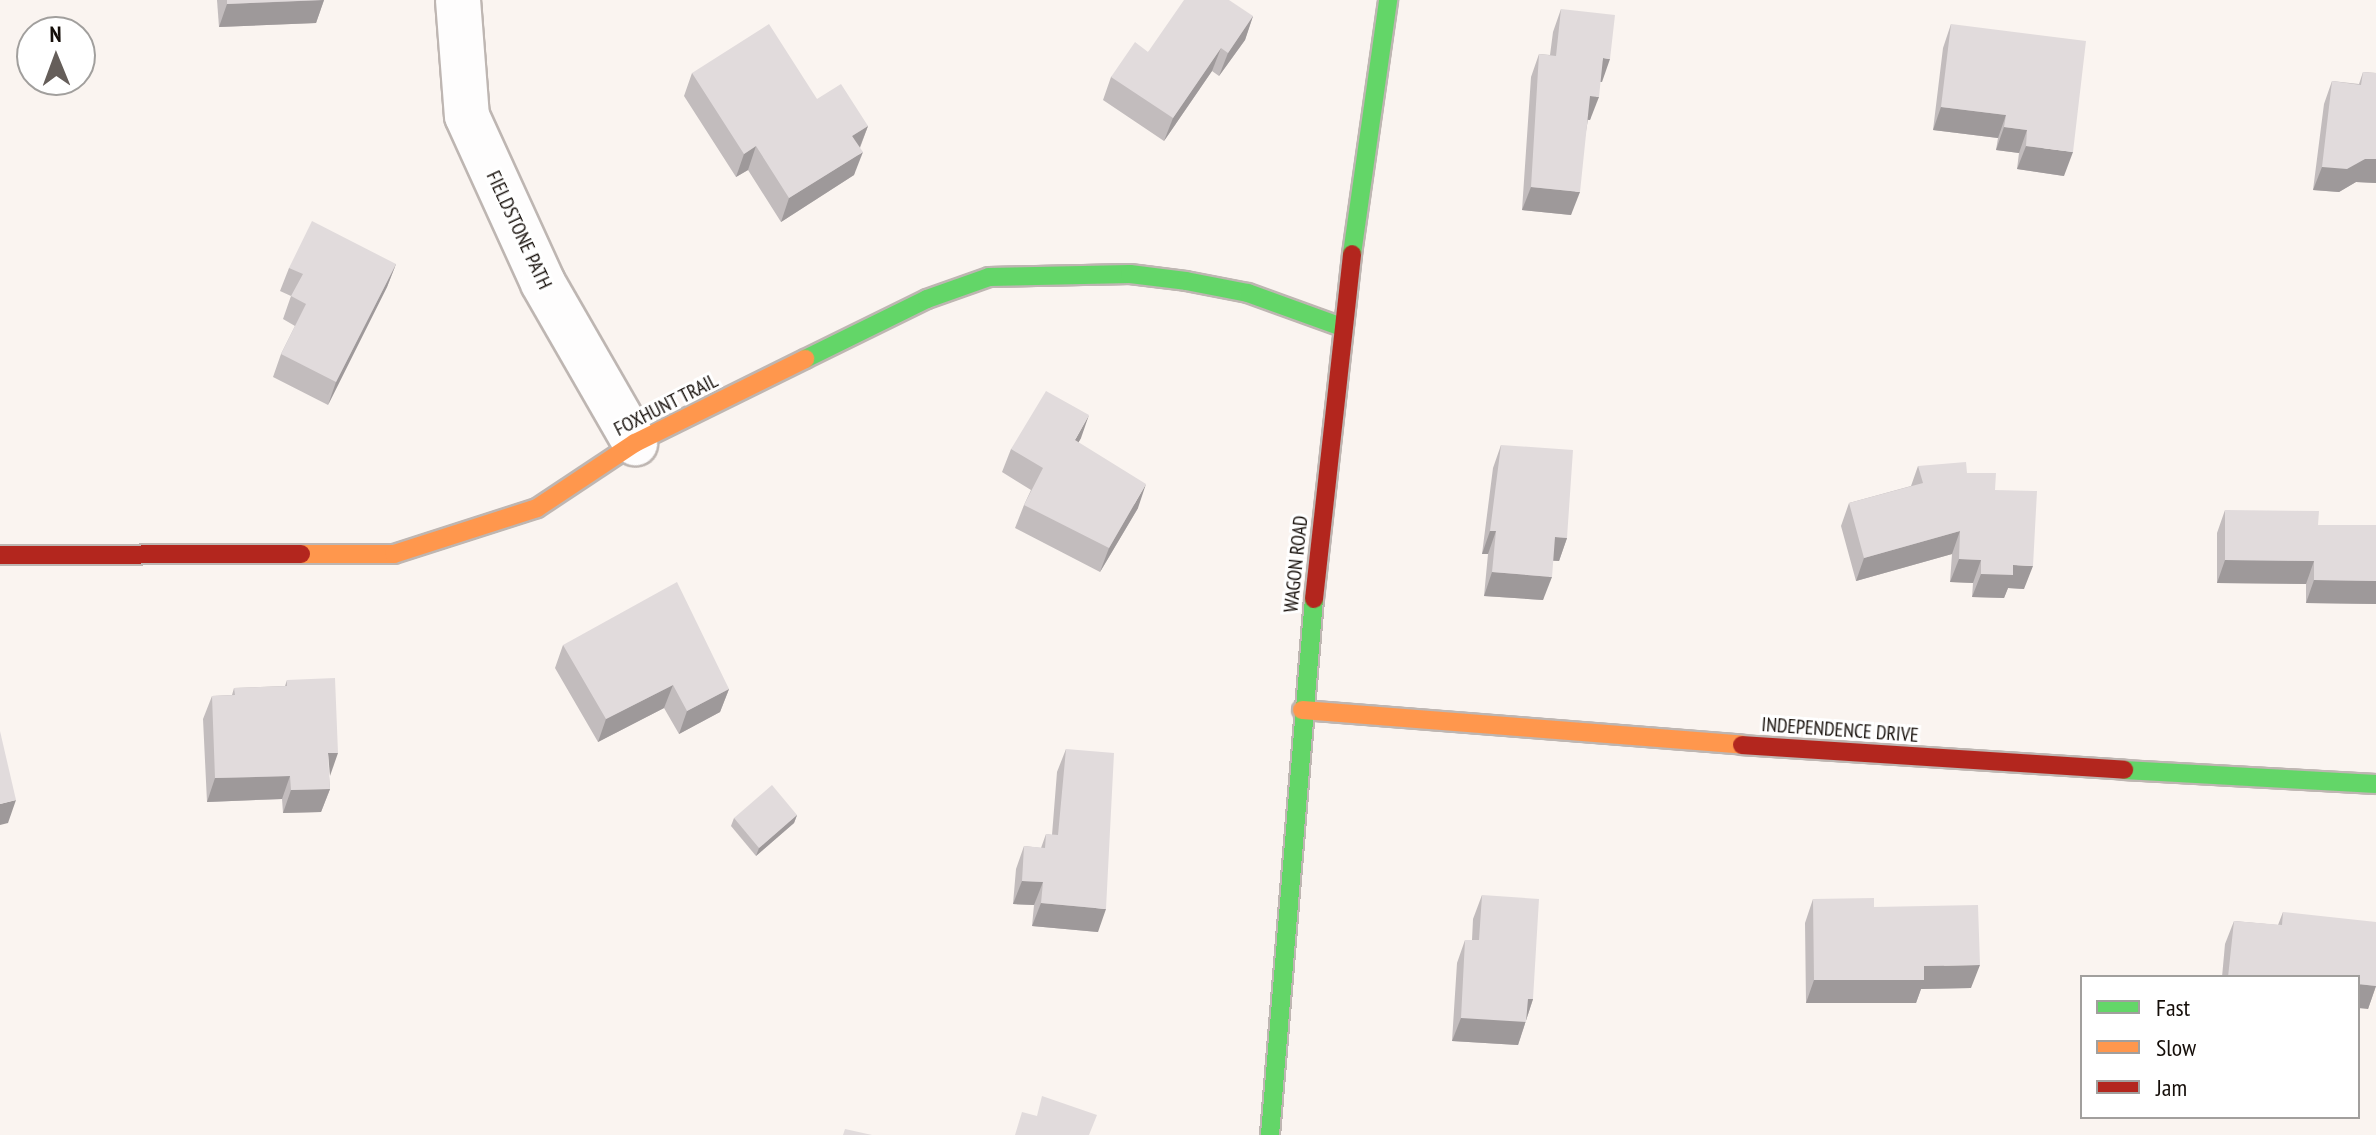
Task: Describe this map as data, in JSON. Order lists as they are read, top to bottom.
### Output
{
  "streets": {
    "street": [
      "FIELDSTONE PATH",
      "FOXHUNT TRAIL",
      "WAGON ROAD",
      "INDEPENDENCE DRIVE"
    ]
  },
  "crossings": [
    ["FIELDSTONE PATH", "FOXHUNT TRAIL"],
    ["FOXHUNT TRAIL", "WAGON ROAD"],
    ["WAGON ROAD", "INDEPENDENCE DRIVE"]
  ],
  "legend": ["Fast", "Slow", "Jam"],
  "north": "top"
}
